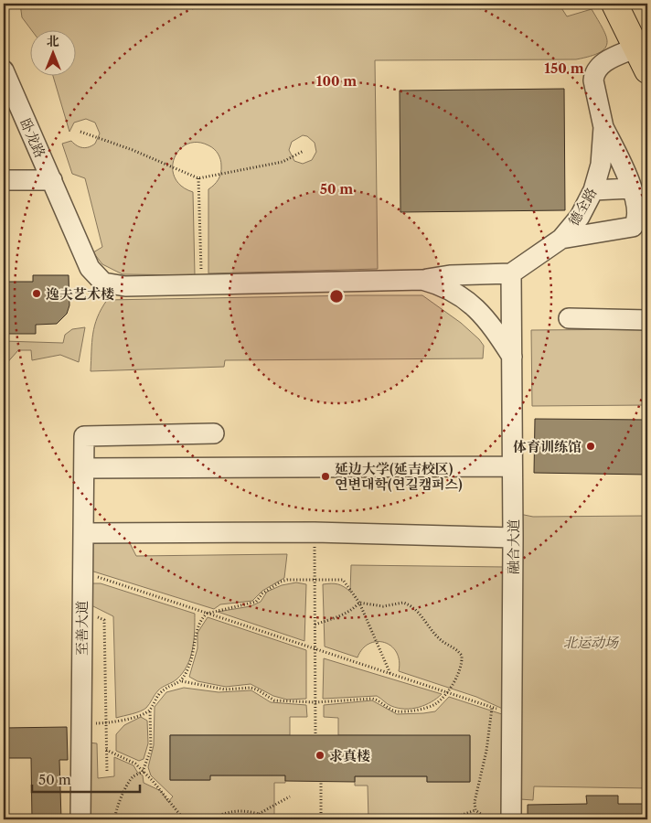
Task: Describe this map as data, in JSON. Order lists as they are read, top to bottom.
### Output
{
  "streets": {
    "lane": [
      "卧龙路",
      "德全路",
      "融合大道",
      "至善大道"
    ]
  },
  "crossings": [
    ["德全路", "融合大道"]
  ],
  "parks": ["北运动场"],
  "places": [
    "逸夫艺术楼",
    "体育训练馆",
    "延边大学(延吉校区) 연변대학(연길캠퍼스)",
    "求真楼"
  ],
  "scale_bar": "50 m",
  "north": "top",
  "rings": ["150 m", "100 m", "50 m"]
}
